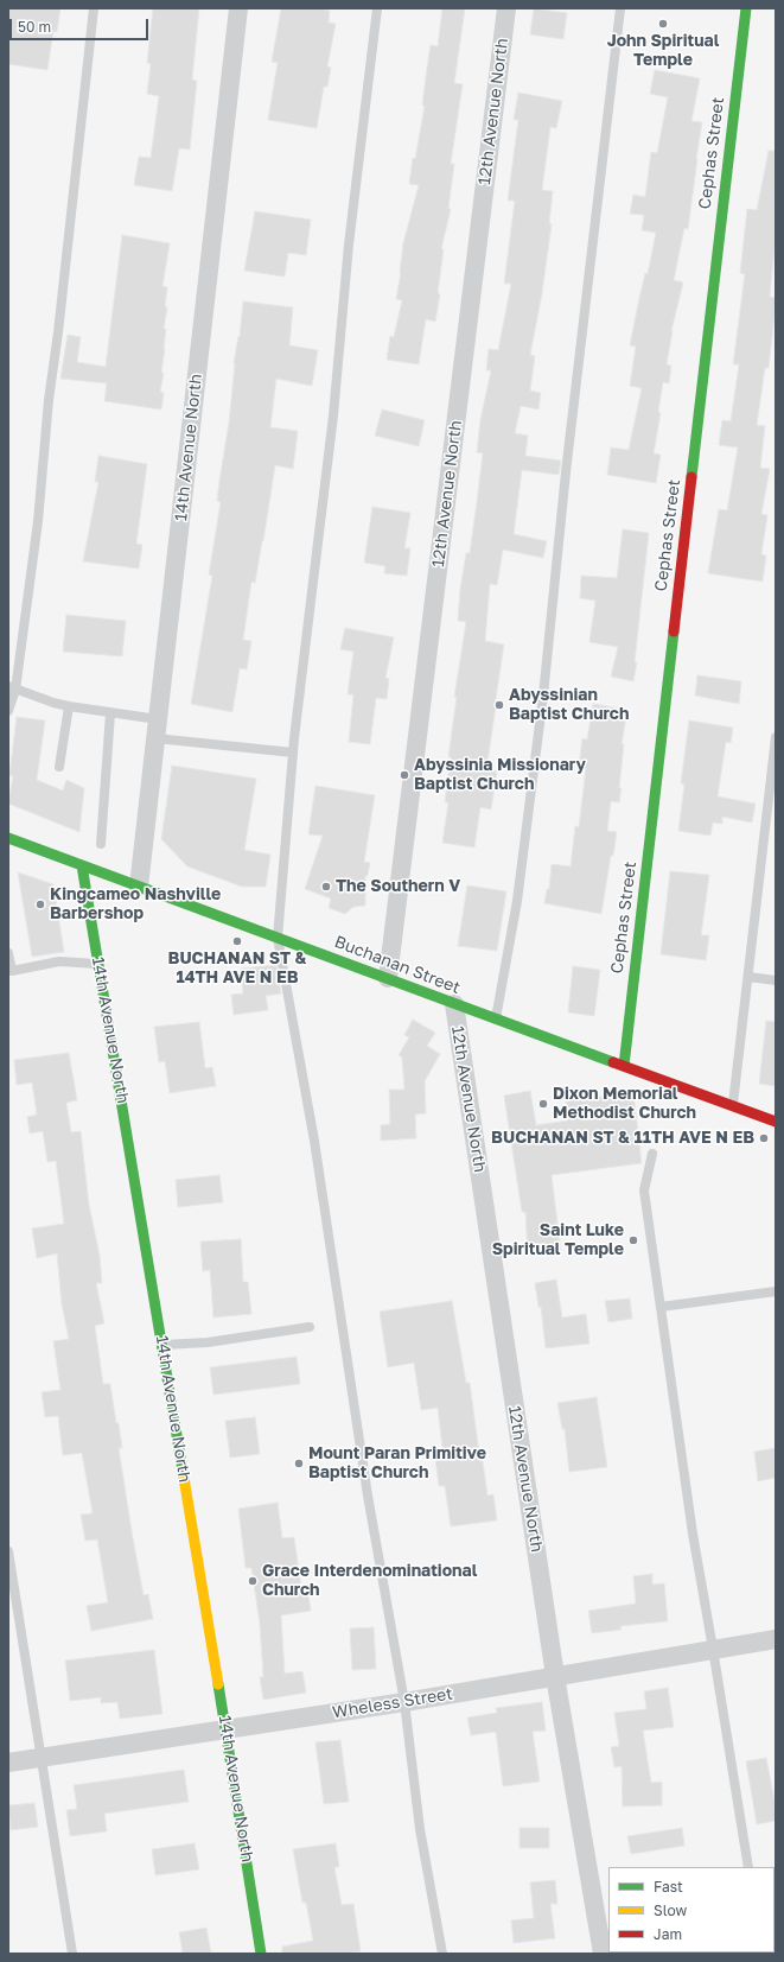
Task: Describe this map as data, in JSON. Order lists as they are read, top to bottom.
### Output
{
  "streets": {
    "street": [
      "12th Avenue North",
      "Cephas Street",
      "14th Avenue North",
      "Buchanan Street",
      "Wheless Street"
    ]
  },
  "crossings": [
    ["12th Avenue North", "Buchanan Street"],
    ["12th Avenue North", "Wheless Street"],
    ["Cephas Street", "Buchanan Street"],
    ["14th Avenue North", "Buchanan Street"],
    ["14th Avenue North", "Wheless Street"]
  ],
  "places": [
    "John Spiritual Temple",
    "Abyssinian Baptist Church",
    "Abyssinia Missionary Baptist Church",
    "The Southern V",
    "Kingcameo Nashville Barbershop",
    "BUCHANAN ST & 14TH AVE N EB",
    "Dixon Memorial Methodist Church",
    "BUCHANAN ST & 11TH AVE N EB",
    "Saint Luke Spiritual Temple",
    "Mount Paran Primitive Baptist Church",
    "Grace Interdenominational Church"
  ],
  "legend": ["Fast", "Slow", "Jam"],
  "scale_bar": "50 m"
}
